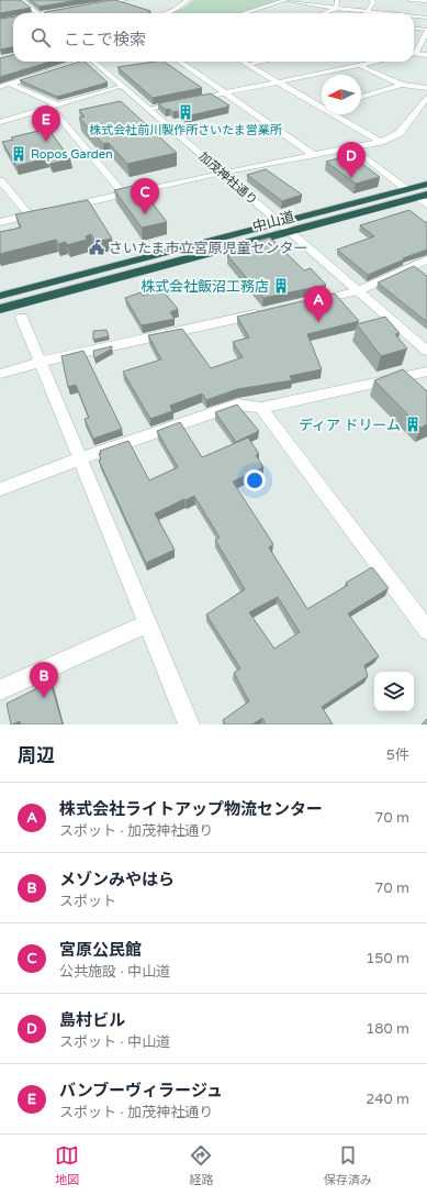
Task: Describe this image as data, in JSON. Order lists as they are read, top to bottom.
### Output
{
  "streets": {
    "highway": ["中山道"],
    "street": ["加茂神社通り"]
  },
  "crossings": [
    ["加茂神社通り", "中山道"]
  ],
  "places": {
    "building": [
      "株式会社前川製作所さいたま営業所",
      "Ropos Garden",
      "株式会社飯沼工務店",
      "ディア ドリーム"
    ],
    "public building": ["さいたま市立宮原児童センター"]
  },
  "north": "left",
  "page": {
    "search": "ここで検索",
    "pins": [
      "E",
      "D",
      "C",
      "A",
      "B"
    ],
    "heading": ["周辺", "5件"],
    "list": [
      {
        "mark": "A",
        "name": "株式会社ライトアップ物流センター",
        "note": "スポット · 加茂神社通り",
        "value": "70 m"
      },
      {
        "mark": "B",
        "name": "メゾンみやはら",
        "note": "スポット",
        "value": "70 m"
      },
      {
        "mark": "C",
        "name": "宮原公民館",
        "note": "公共施設 · 中山道",
        "value": "150 m"
      },
      {
        "mark": "D",
        "name": "島村ビル",
        "note": "スポット · 中山道",
        "value": "180 m"
      },
      {
        "mark": "E",
        "name": "バンブーヴィラージュ",
        "note": "スポット · 加茂神社通り",
        "value": "240 m"
      }
    ],
    "nav": ["地図", "経路", "保存済み"]
  }
}
